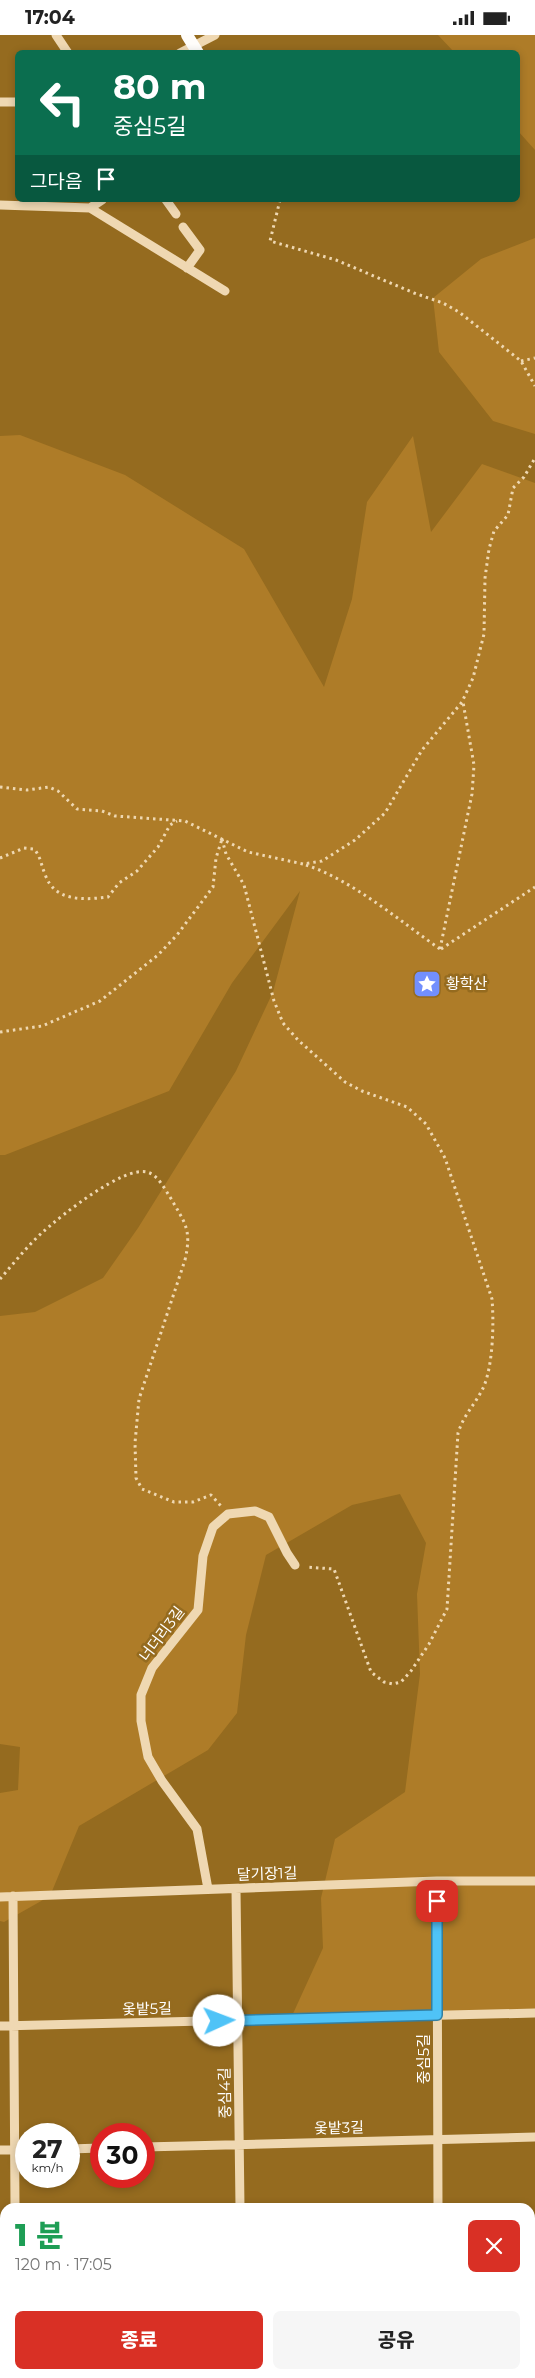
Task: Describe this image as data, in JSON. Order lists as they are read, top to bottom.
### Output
{
  "streets": {
    "street": [
      "너더리3길",
      "달기장1길",
      "옻밭5길",
      "중심5길",
      "중심4길",
      "옻밭3길"
    ]
  },
  "crossings": [
    ["너더리3길", "달기장1길"],
    ["달기장1길", "중심5길"],
    ["달기장1길", "중심4길"],
    ["옻밭5길", "중심5길"],
    ["옻밭5길", "중심4길"],
    ["중심5길", "옻밭3길"],
    ["중심4길", "옻밭3길"]
  ],
  "places": {
    "place": ["황학산"]
  },
  "page": {
    "status": "17:04",
    "turn": ["80 m", "중심5길"],
    "then": "그다음",
    "speed": "27 km/h",
    "limit": "30",
    "heading": ["1 분", "120 m · 17:05"],
    "buttons": ["종료", "공유"]
  }
}
